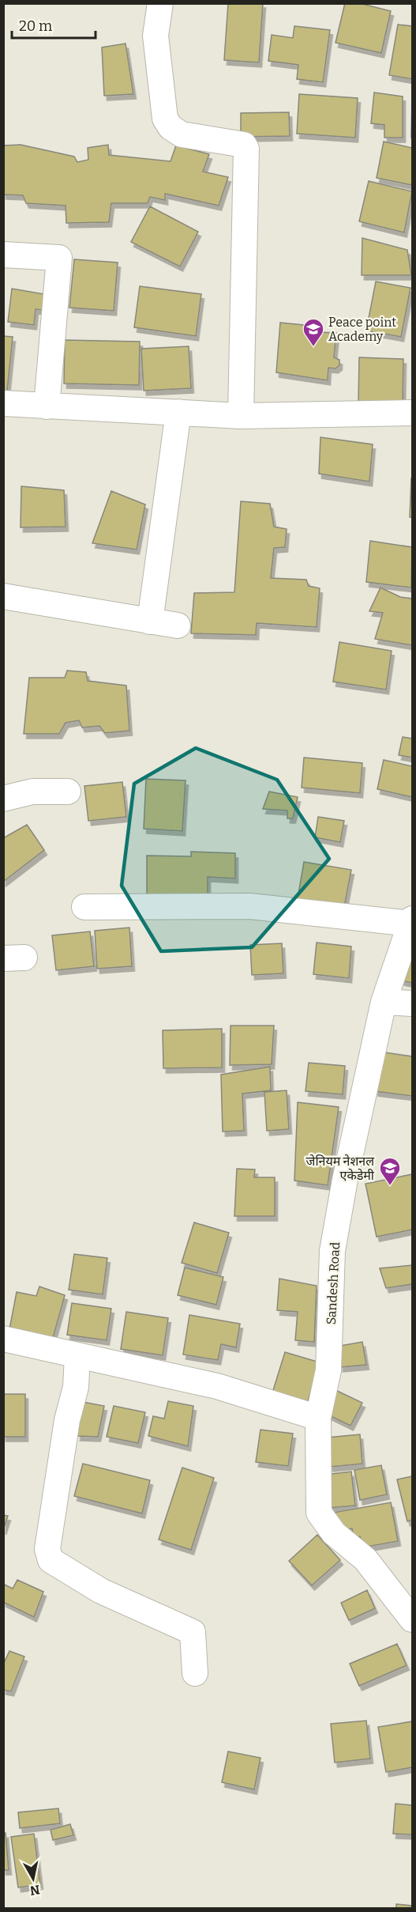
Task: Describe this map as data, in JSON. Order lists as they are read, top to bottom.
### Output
{
  "streets": {
    "street": ["Sandesh Road"]
  },
  "places": {
    "school or university": ["Peace point Academy", "जेनियम नेशनल एकेडेमी"]
  },
  "scale_bar": "20 m",
  "north": "bottom"
}
